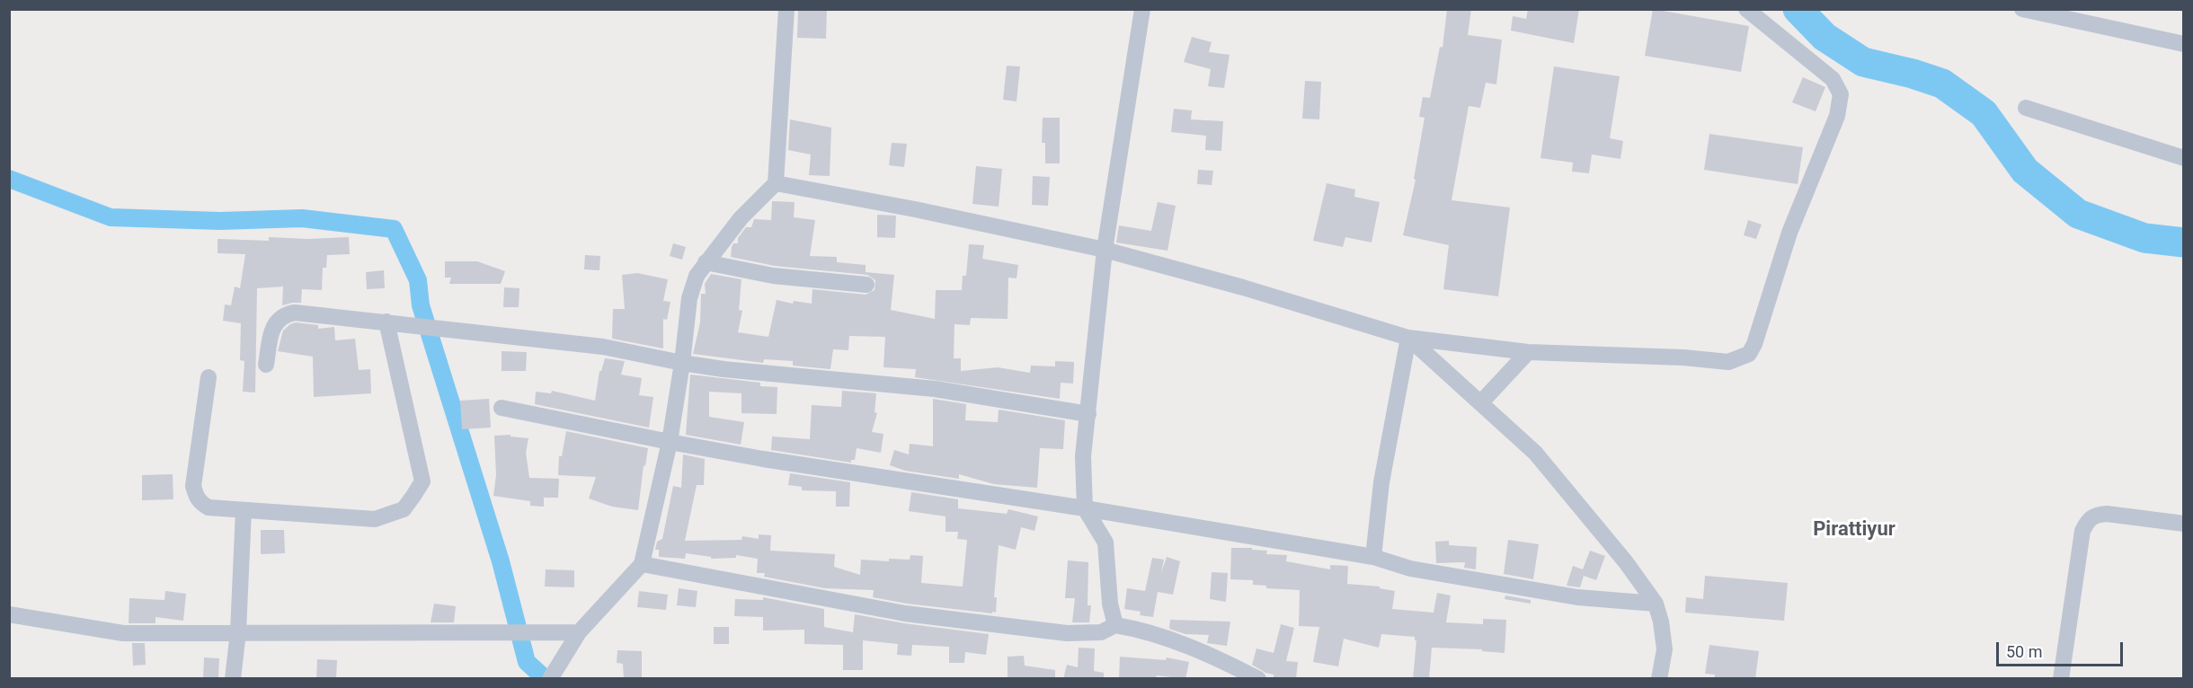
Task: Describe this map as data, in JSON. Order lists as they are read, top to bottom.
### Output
{
  "districts": ["Pirattiyur"],
  "scale_bar": "50 m"
}
